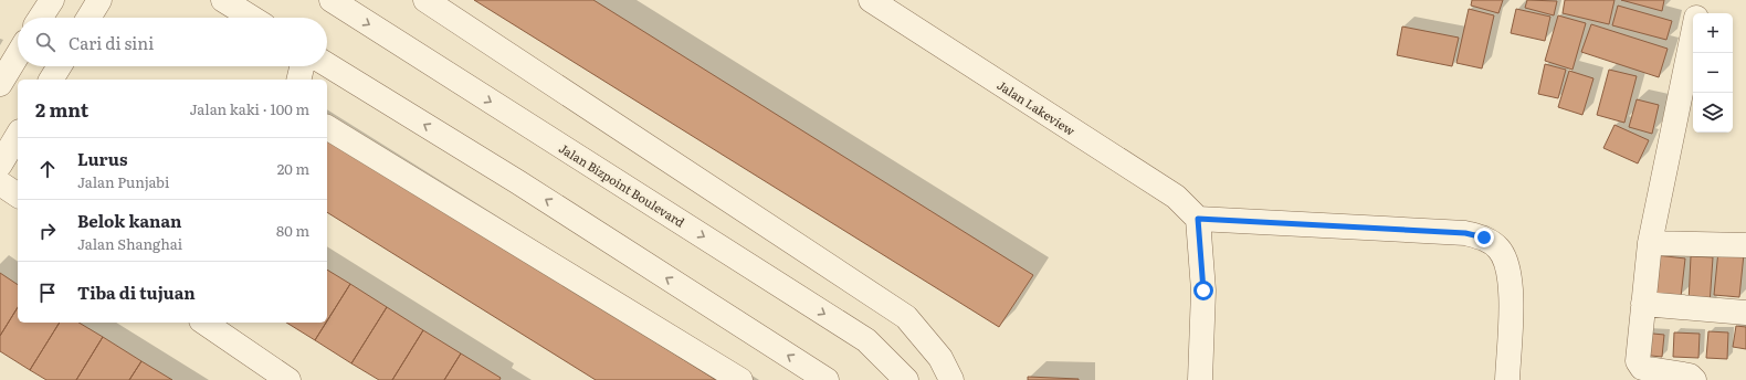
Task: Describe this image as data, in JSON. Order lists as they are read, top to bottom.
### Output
{
  "streets": {
    "street": ["Jalan Lakeview", "Jalan Bizpoint Boulevard"]
  },
  "page": {
    "map_buttons": ["+", "−"],
    "search": "Cari di sini",
    "heading": ["2 mnt", "Jalan kaki · 100 m"],
    "list": [
      ["Lurus", "Jalan Punjabi", "20 m"],
      ["Belok kanan", "Jalan Shanghai", "80 m"],
      "Tiba di tujuan"
    ]
  }
}
